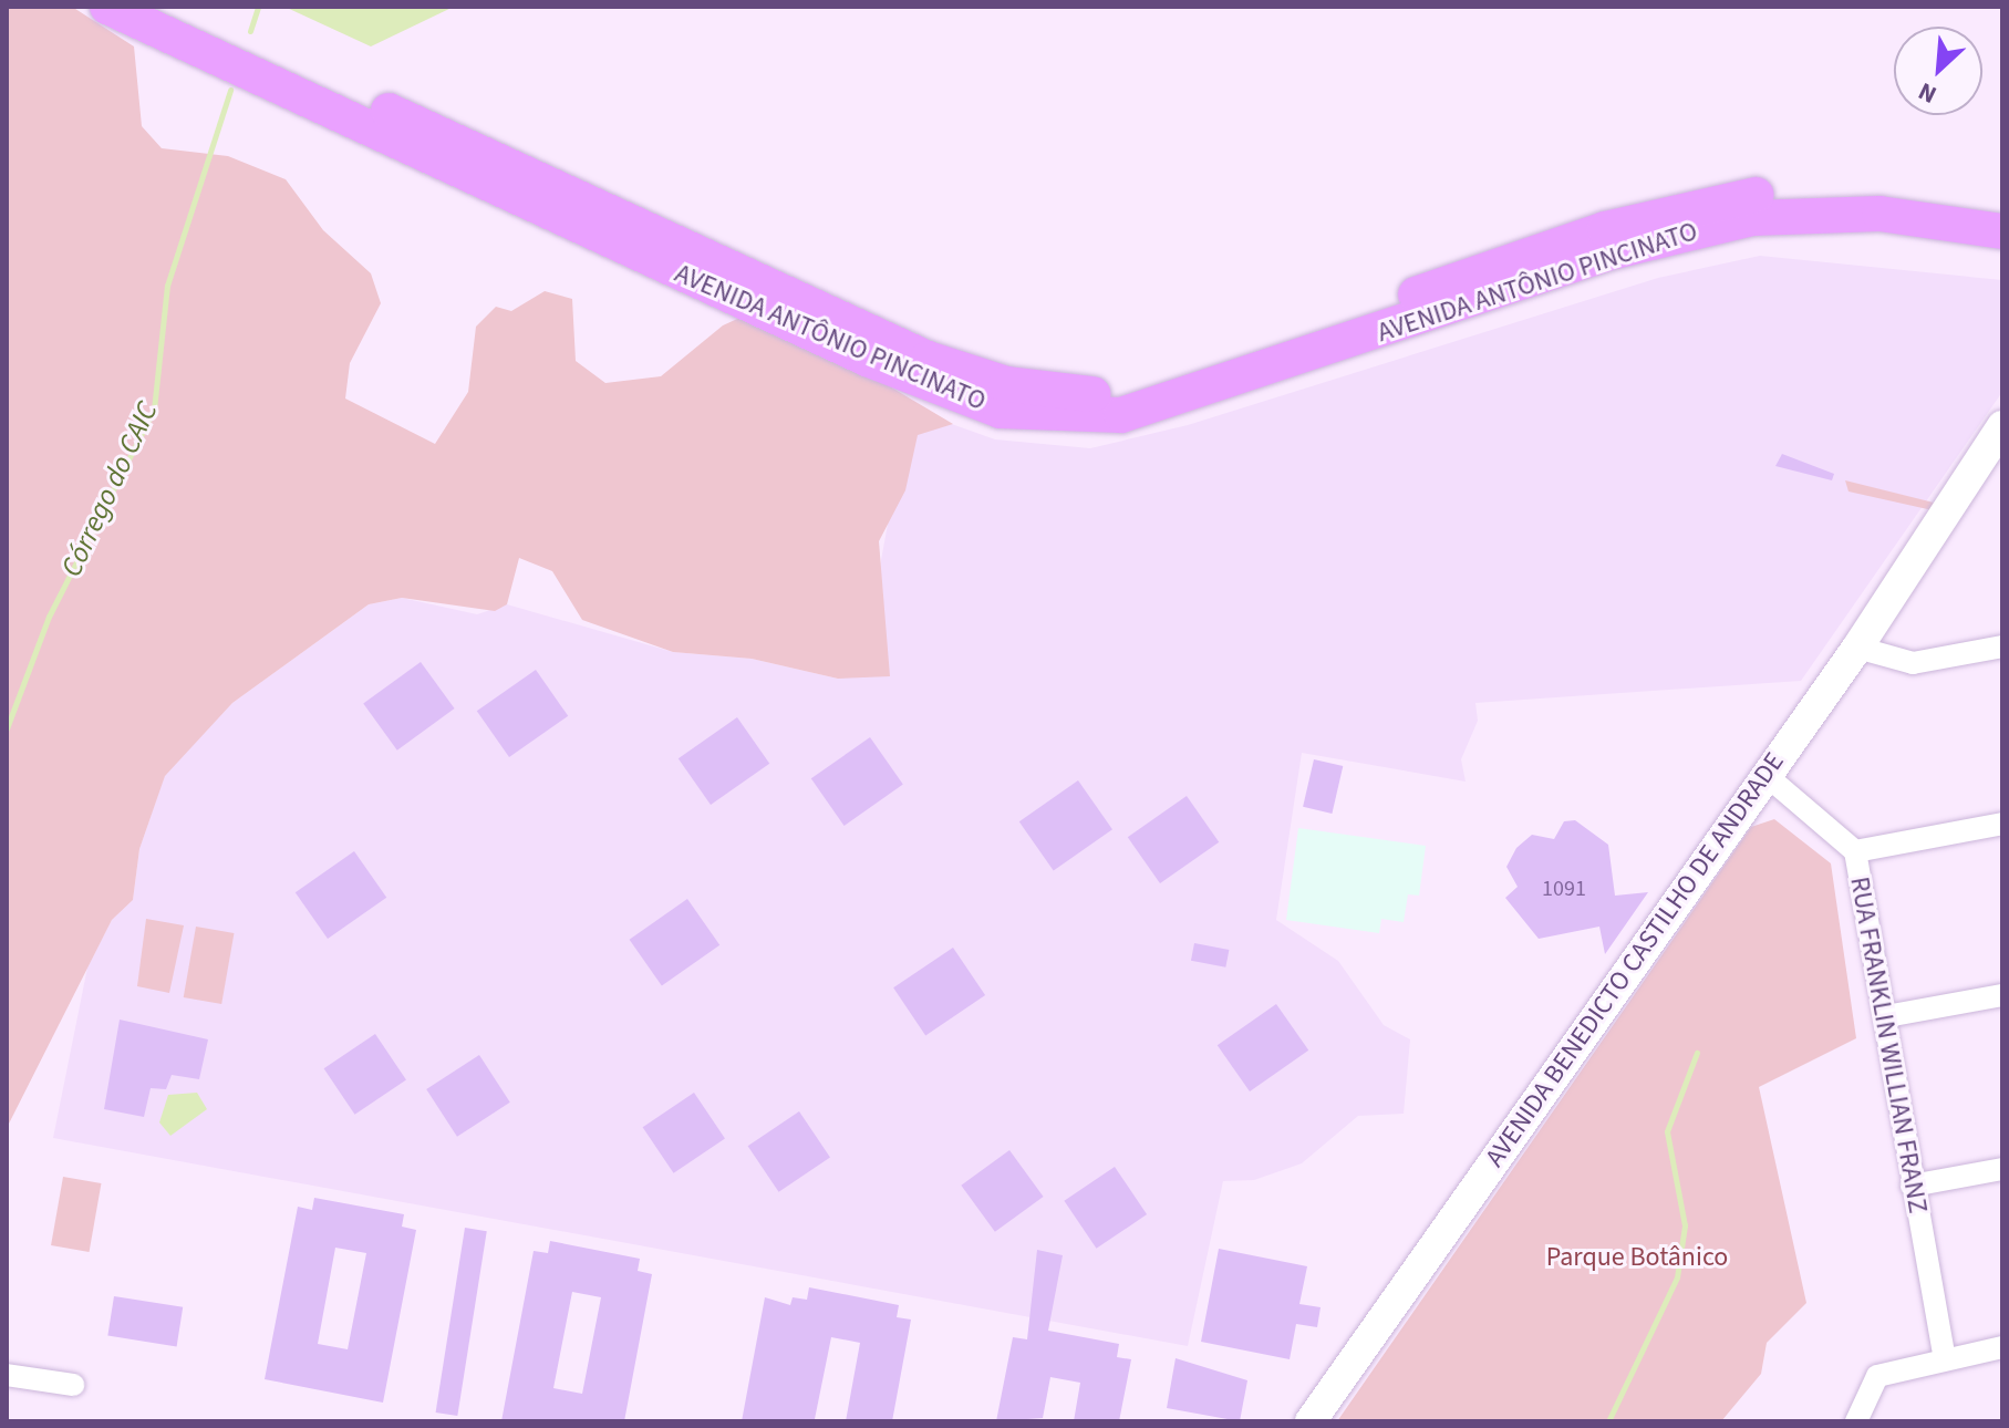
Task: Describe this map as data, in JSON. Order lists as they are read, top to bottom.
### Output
{
  "streets": {
    "main road": ["AVENIDA ANTÔNIO PINCINATO", "AVENIDA BENEDICTO CASTILHO DE ANDRADE"],
    "street": ["RUA FRANKLIN WILLIAN FRANZ"]
  },
  "crossings": [
    ["AVENIDA BENEDICTO CASTILHO DE ANDRADE", "RUA FRANKLIN WILLIAN FRANZ"]
  ],
  "water": ["Córrego do CAIC"],
  "parks": ["Parque Botânico"],
  "house_numbers": ["1091"],
  "north": "bottom left"
}
